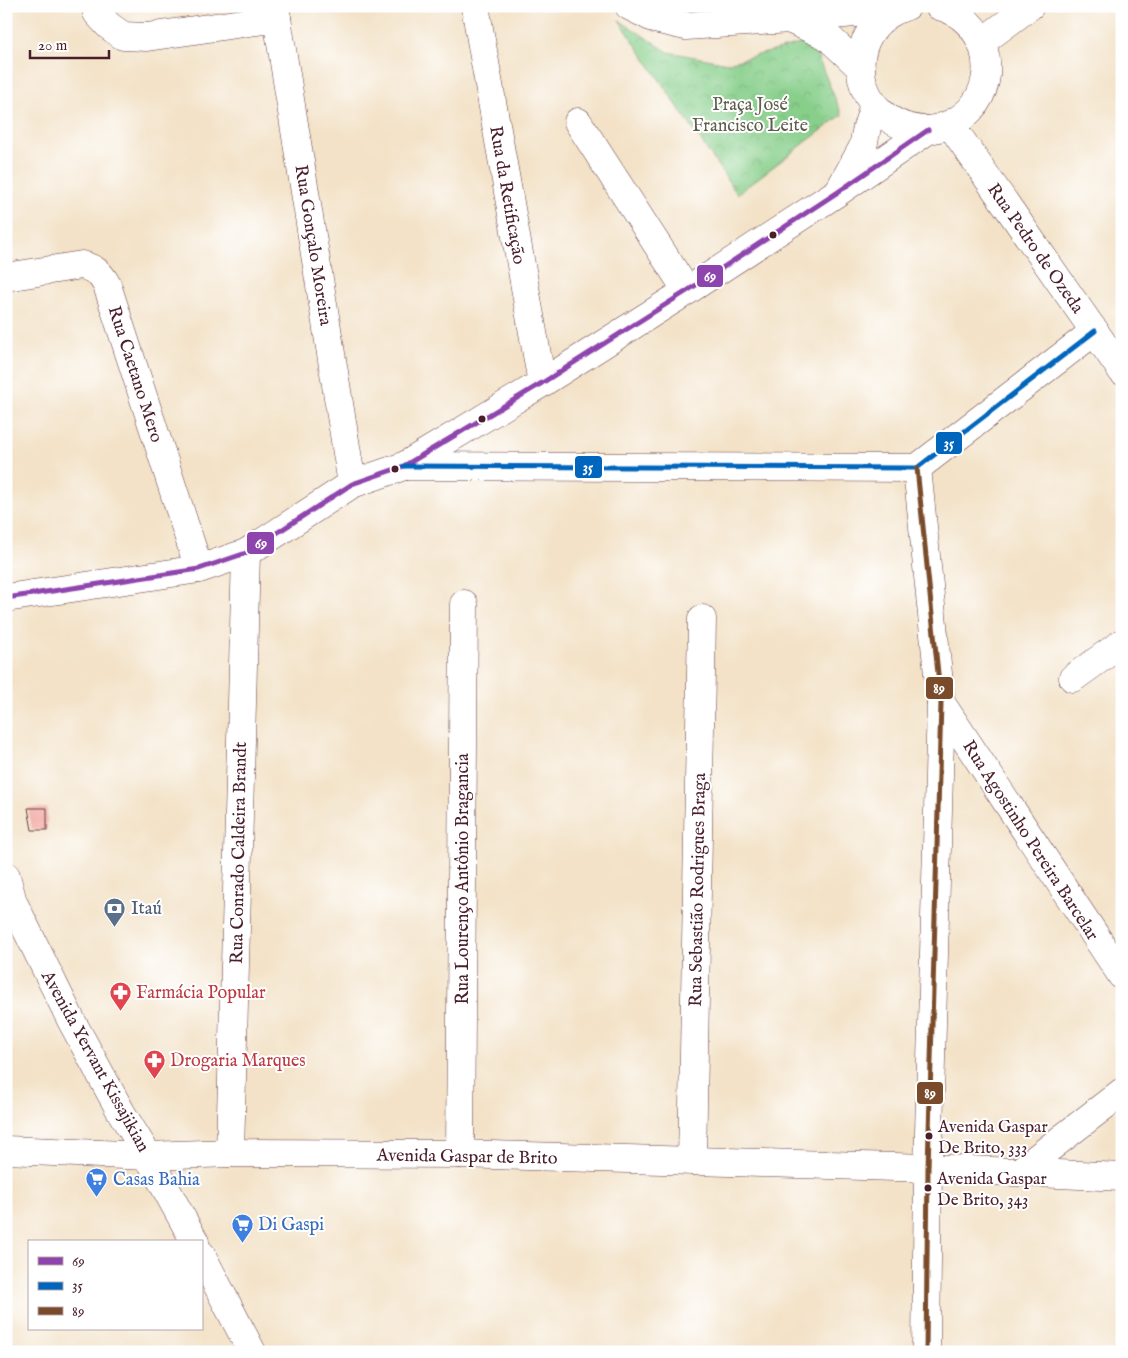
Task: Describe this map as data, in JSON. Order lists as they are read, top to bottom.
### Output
{
  "streets": {
    "street": [
      "Rua da Retificação",
      "Rua Gonçalo Moreira",
      "Rua Pedro de Ozeda",
      "Rua Caetano Mero",
      "Rua Agostinho Pereira Barcelar",
      "Rua Conrado Caldeira Brandt",
      "Rua Lourenço Antônio Bragancia",
      "Rua Sebastião Rodrigues Braga",
      "Avenida Yervant Kissajikian",
      "Avenida Gaspar de Brito"
    ]
  },
  "crossings": [
    ["Rua Conrado Caldeira Brandt", "Avenida Gaspar de Brito"],
    ["Rua Lourenço Antônio Bragancia", "Avenida Gaspar de Brito"],
    ["Rua Sebastião Rodrigues Braga", "Avenida Gaspar de Brito"],
    ["Avenida Yervant Kissajikian", "Avenida Gaspar de Brito"]
  ],
  "parks": ["Praça José Francisco Leite"],
  "places": {
    "bank": ["Itaú"],
    "pharmacy": ["Farmácia Popular", "Drogaria Marques"],
    "other": ["Avenida Gaspar De Brito, 333", "Avenida Gaspar De Brito, 343"],
    "supermarket": ["Casas Bahia", "Di Gaspi"]
  },
  "lines": ["transit line 69", "transit line 35", "transit line 89"],
  "legend": ["69", "35", "89"],
  "scale_bar": "20 m"
}
